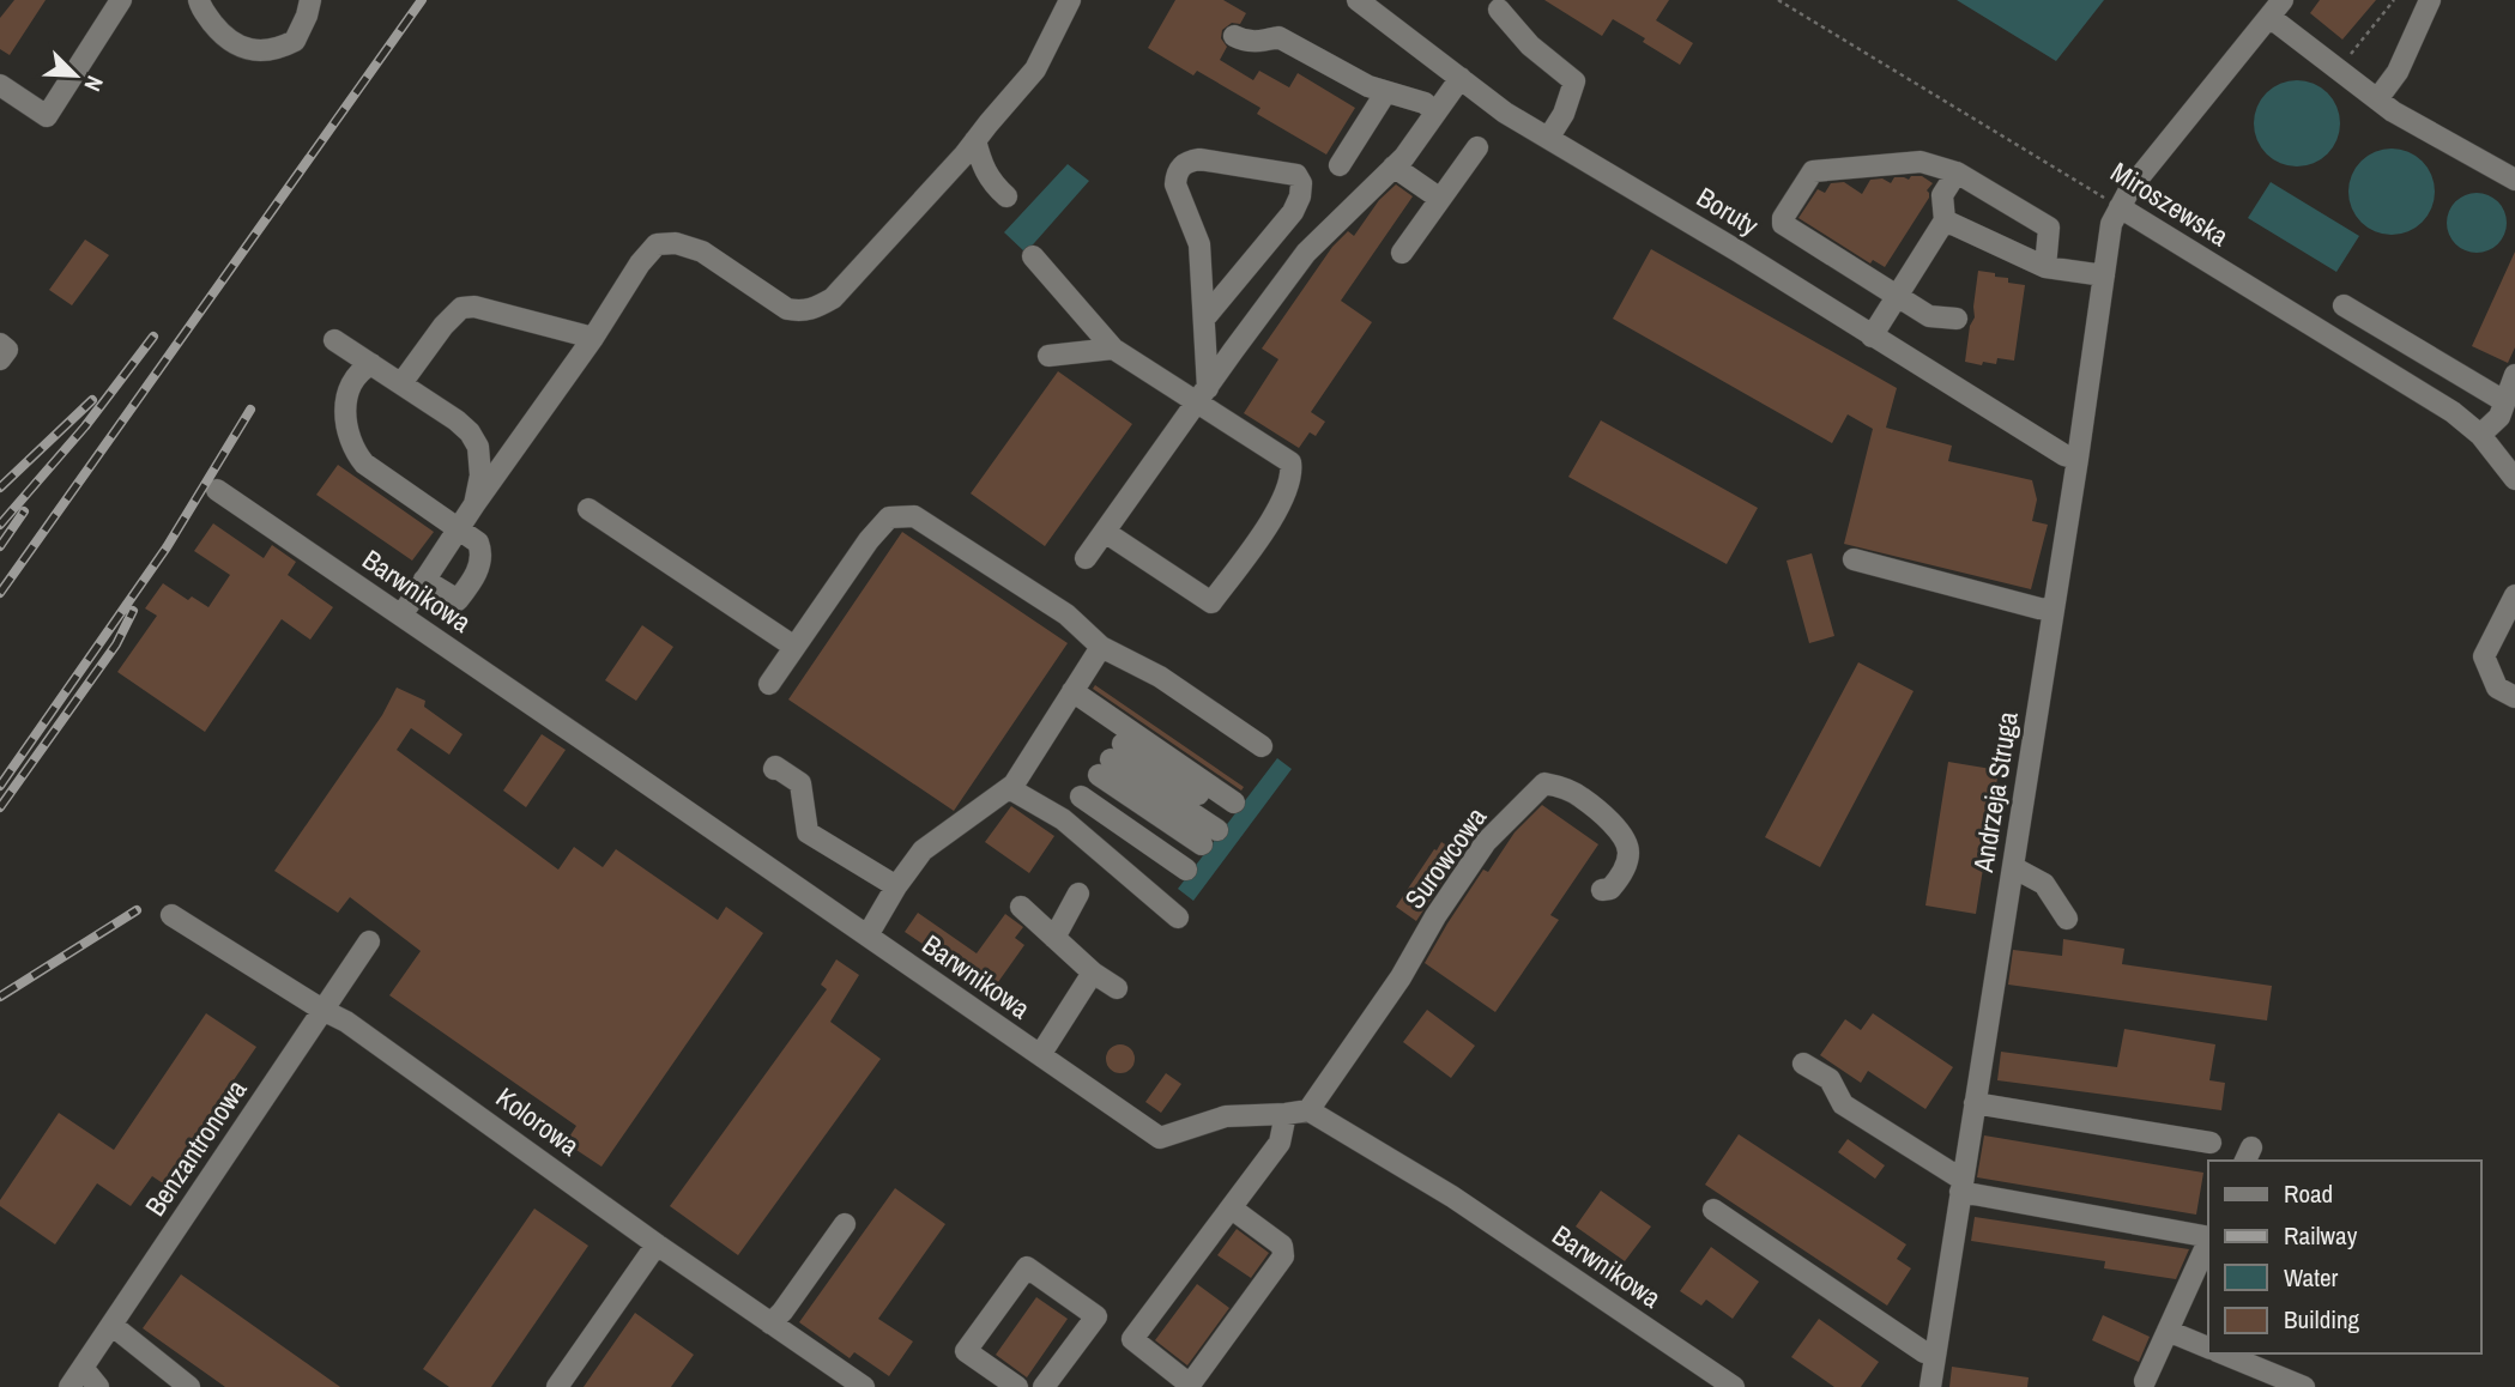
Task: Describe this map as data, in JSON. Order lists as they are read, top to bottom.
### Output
{
  "streets": {
    "street": [
      "Miroszewska",
      "Boruty",
      "Barwnikowa",
      "Andrzeja Struga",
      "Surowcowa",
      "Kolorowa",
      "Benzantronowa"
    ]
  },
  "crossings": [
    ["Miroszewska", "Andrzeja Struga"],
    ["Boruty", "Andrzeja Struga"],
    ["Barwnikowa", "Surowcowa"],
    ["Kolorowa", "Benzantronowa"]
  ],
  "legend": [
    "Road",
    "Railway",
    "Water",
    "Building"
  ],
  "north": "bottom right"
}
